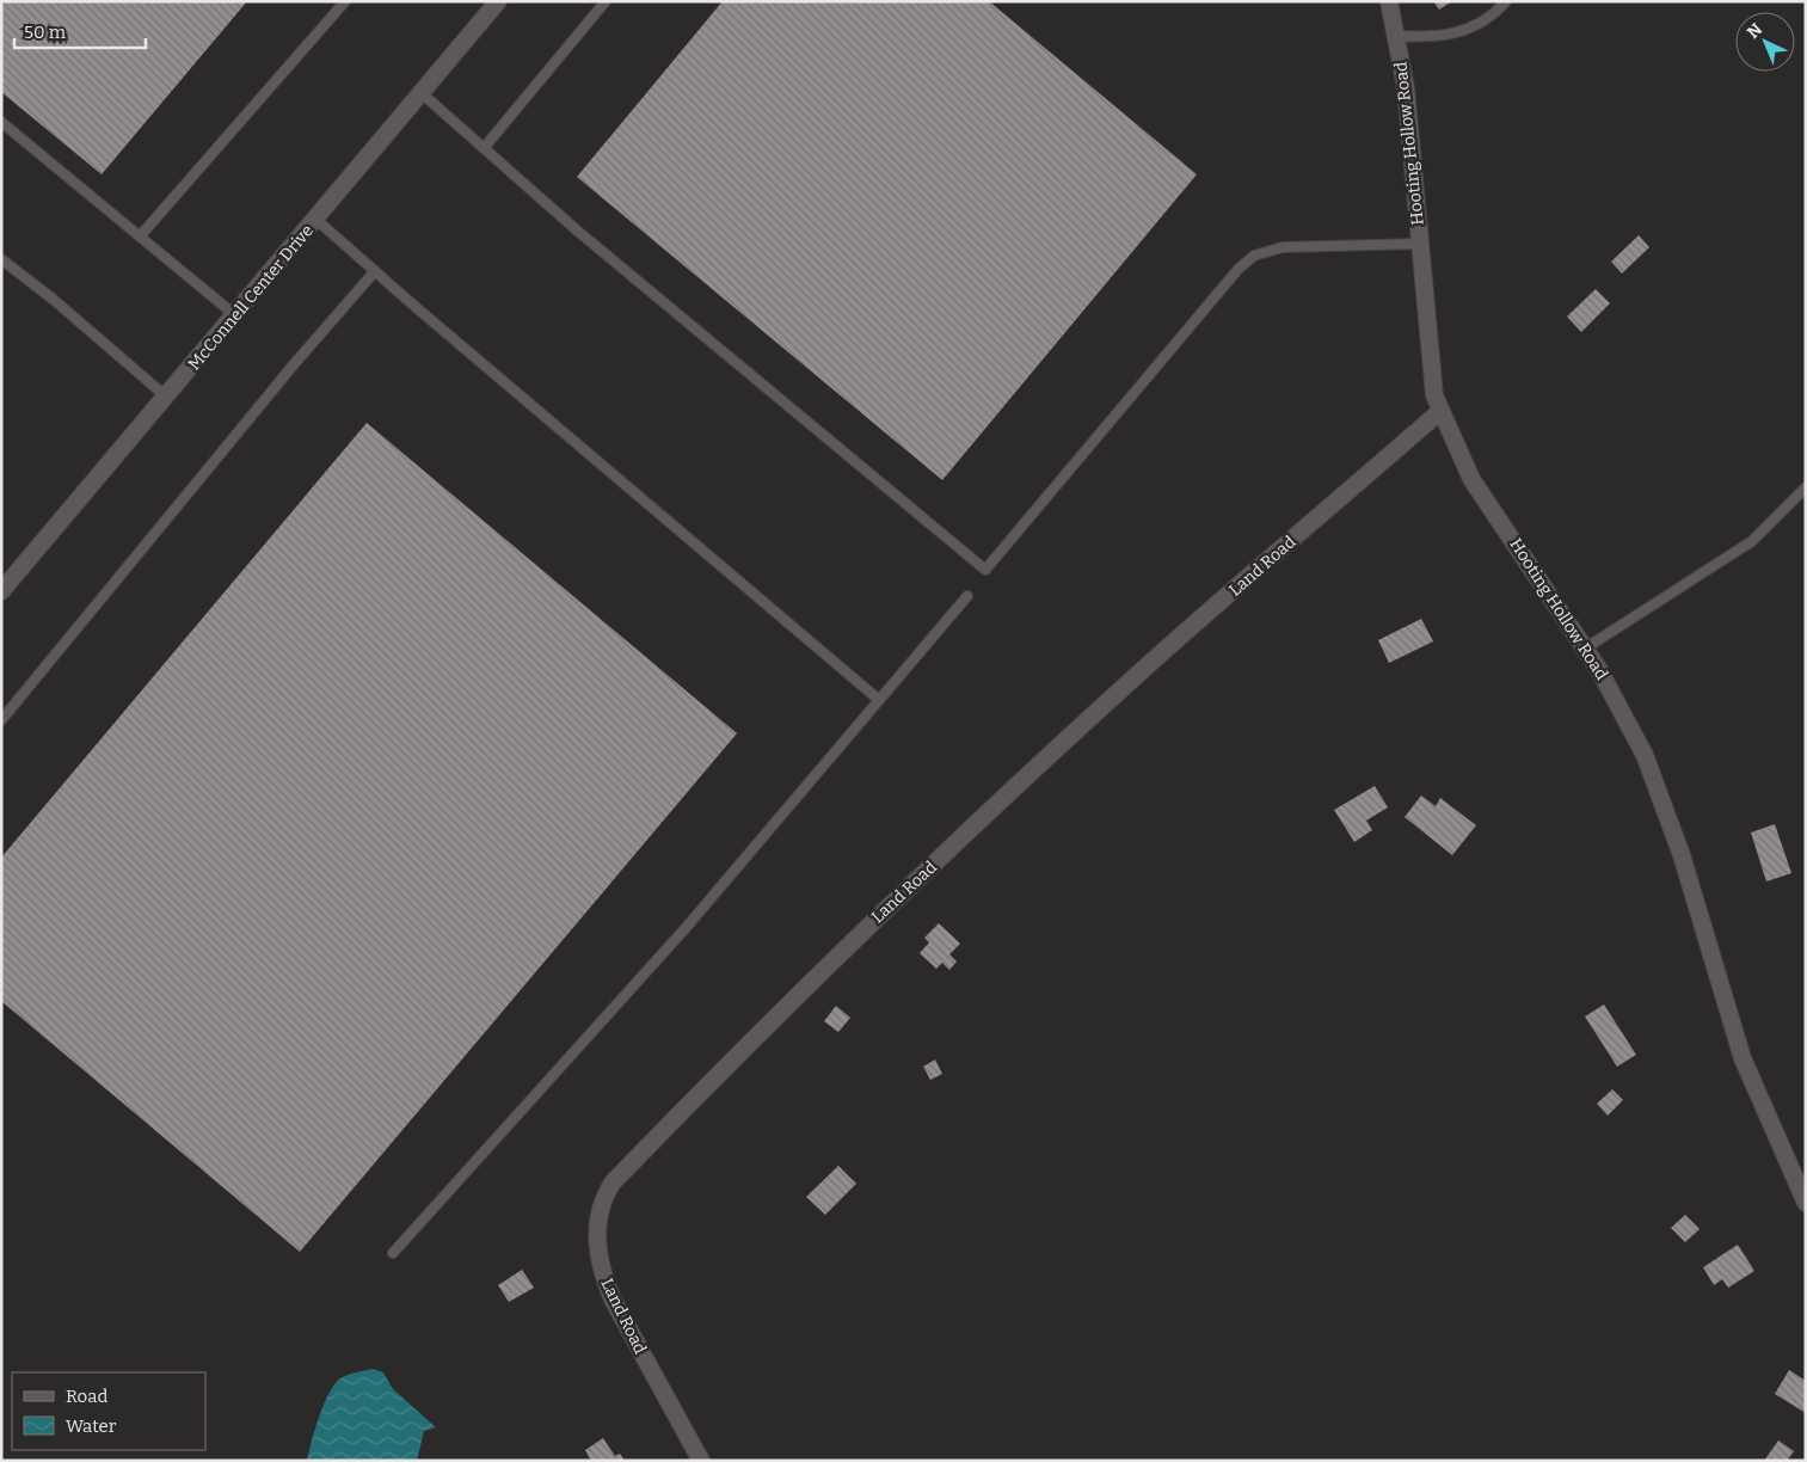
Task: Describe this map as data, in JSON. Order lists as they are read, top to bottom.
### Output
{
  "streets": {
    "street": ["Hooting Hollow Road", "McConnell Center Drive", "Land Road"]
  },
  "crossings": [
    ["Hooting Hollow Road", "Land Road"]
  ],
  "legend": ["Road", "Water"],
  "scale_bar": "50 m",
  "north": "top left"
}
